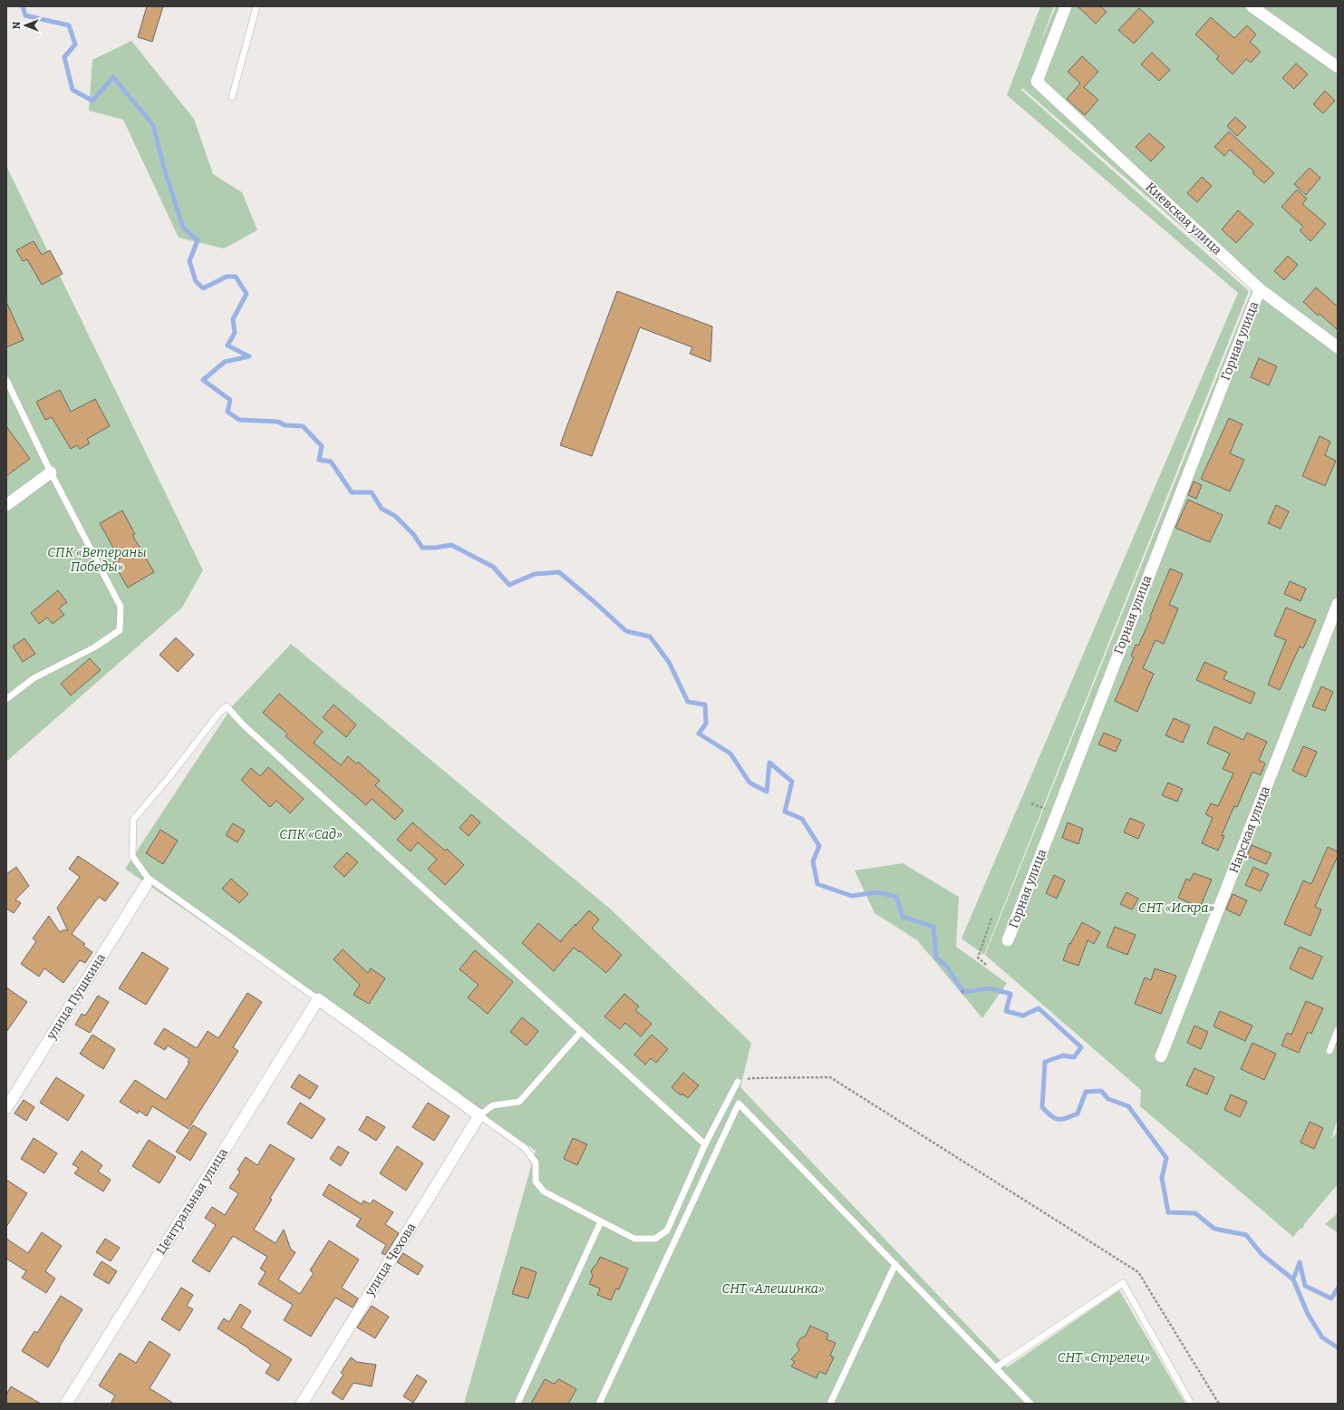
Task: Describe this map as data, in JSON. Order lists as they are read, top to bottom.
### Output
{
  "streets": {
    "street": [
      "Киевская улица",
      "Горная улица",
      "Нарская улица",
      "улица Пушкина",
      "Центральная улица",
      "улица Чехова"
    ]
  },
  "crossings": [
    ["Киевская улица", "Горная улица"]
  ],
  "parks": [
    "СПК «Ветераны Победы»",
    "СПК «Сад»",
    "СНТ «Искра»",
    "СНТ «Алешинка»",
    "СНТ «Стрелец»"
  ],
  "north": "left"
}
